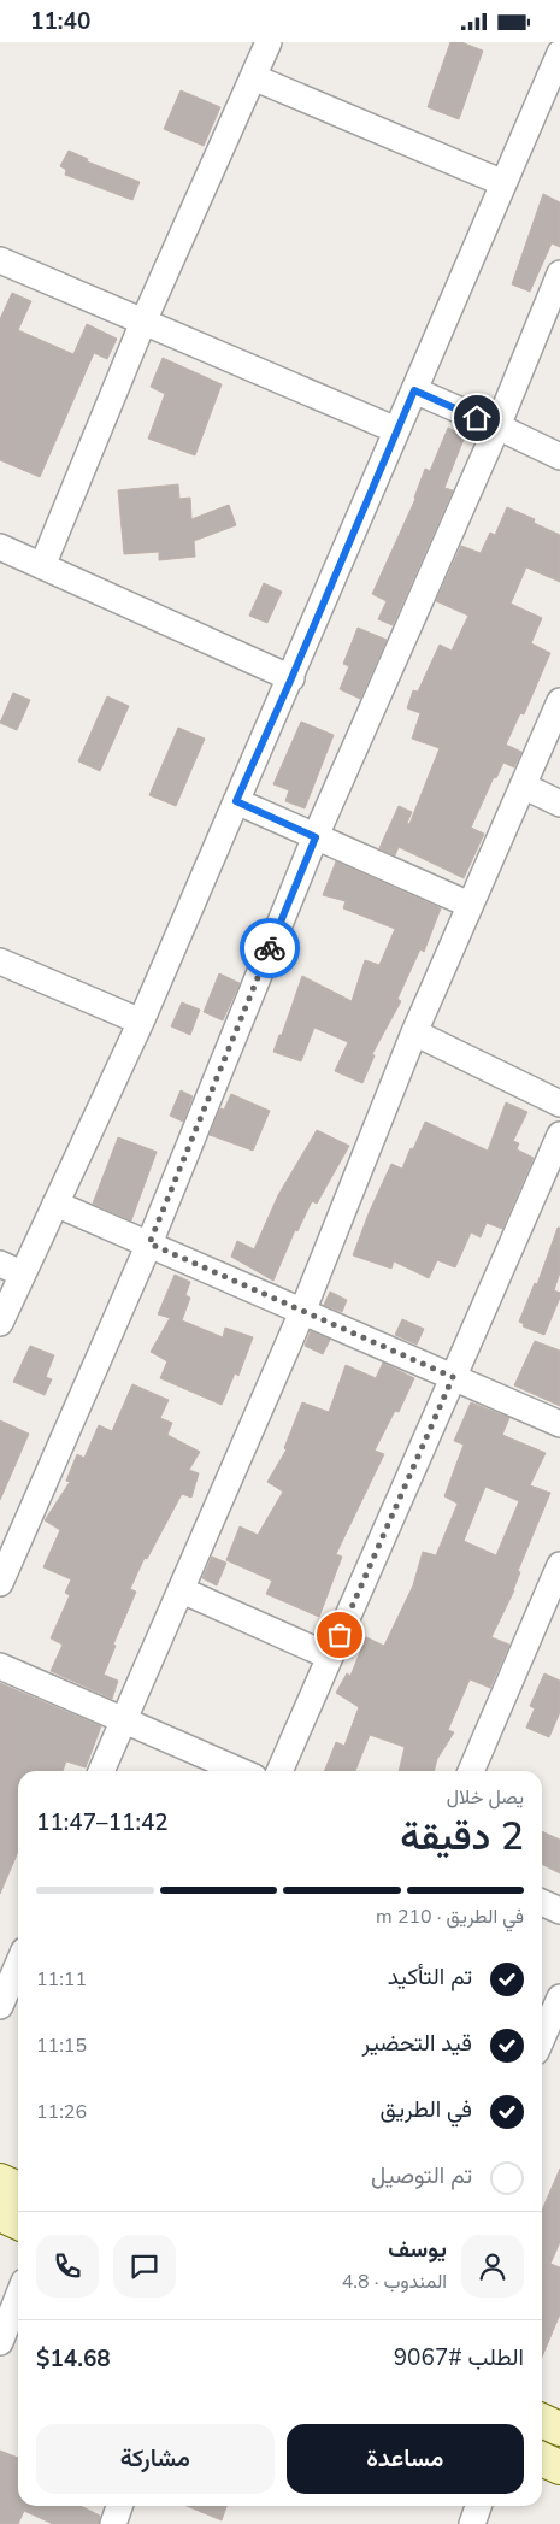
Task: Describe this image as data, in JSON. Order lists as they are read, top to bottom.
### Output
{
  "page": {
    "status": "11:40",
    "heading": ["2 دقيقة", "يصل خلال", "11:42–11:47"],
    "panel": [
      "يوسف",
      "المندوب · 4.8",
      "الطلب #9067",
      "$14.68"
    ],
    "bar": "في الطريق · 210 m",
    "list": [
      ["تم التأكيد", "11:11"],
      ["قيد التحضير", "11:15"],
      ["في الطريق", "11:26"],
      "تم التوصيل"
    ],
    "buttons": ["مساعدة", "مشاركة"]
  }
}
